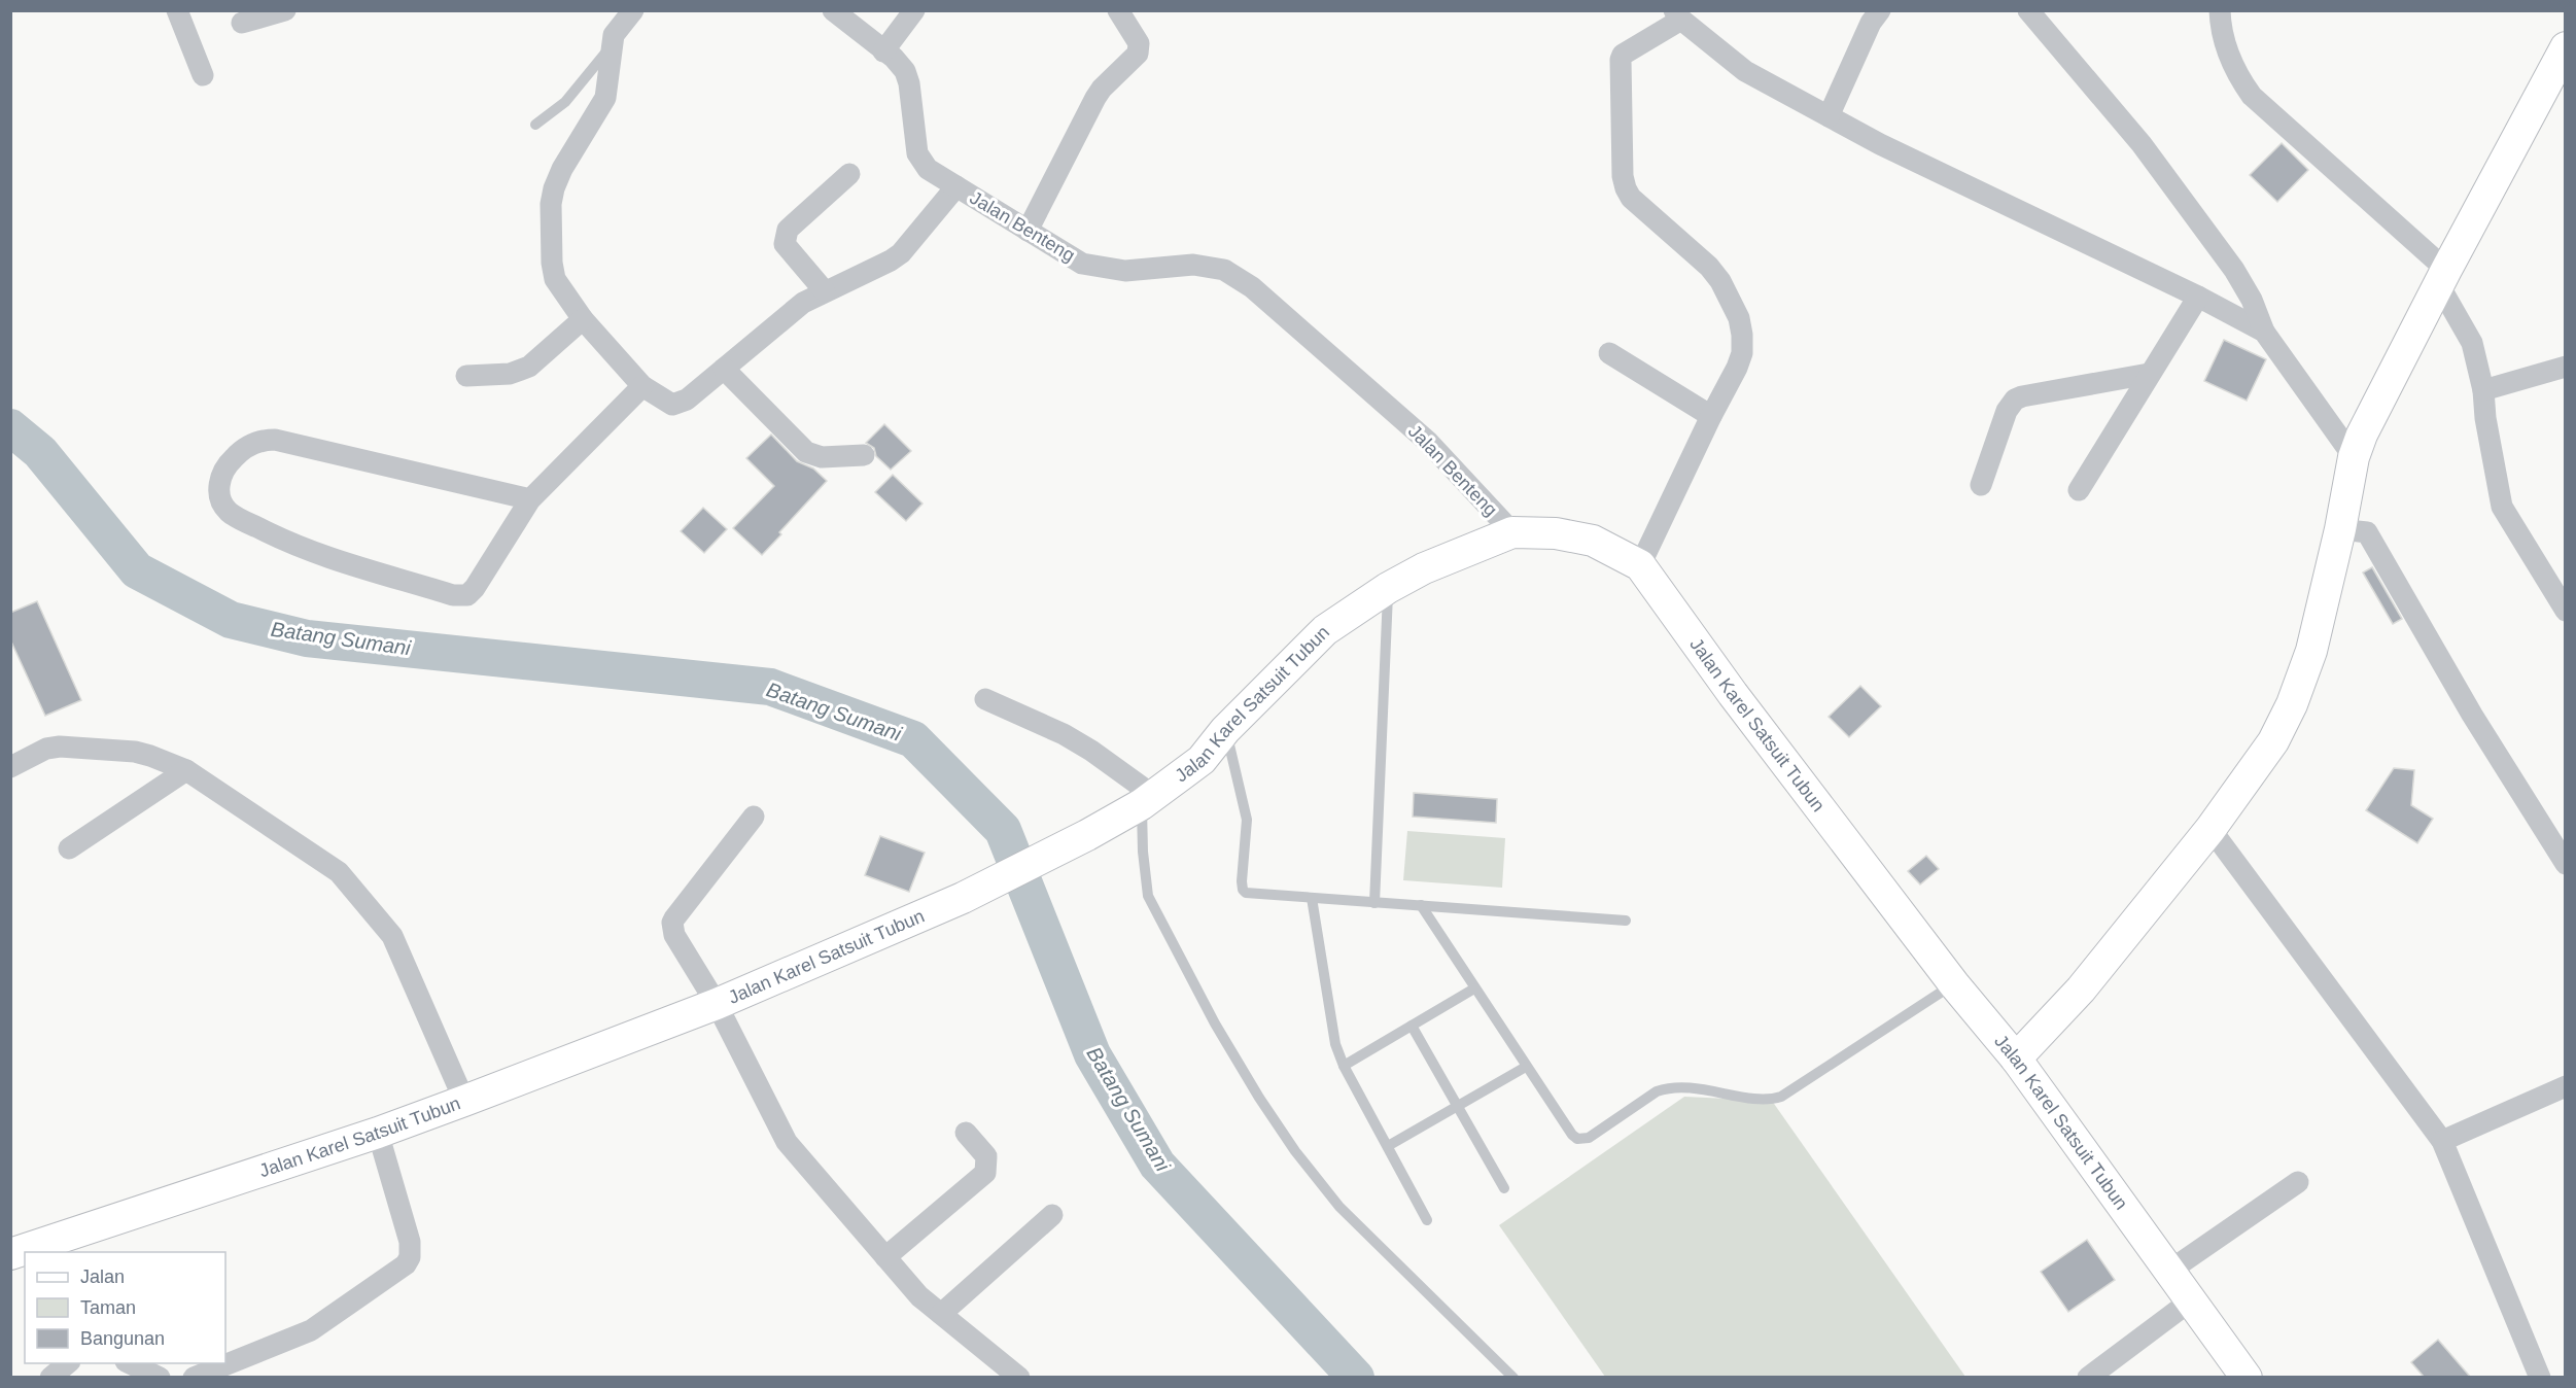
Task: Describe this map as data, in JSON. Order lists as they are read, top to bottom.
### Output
{
  "streets": {
    "street": ["Jalan Benteng", "Jalan Karel Satsuit Tubun"]
  },
  "crossings": [
    ["Jalan Benteng", "Jalan Karel Satsuit Tubun"]
  ],
  "water": ["Batang Sumani"],
  "legend": ["Jalan", "Taman", "Bangunan"]
}
